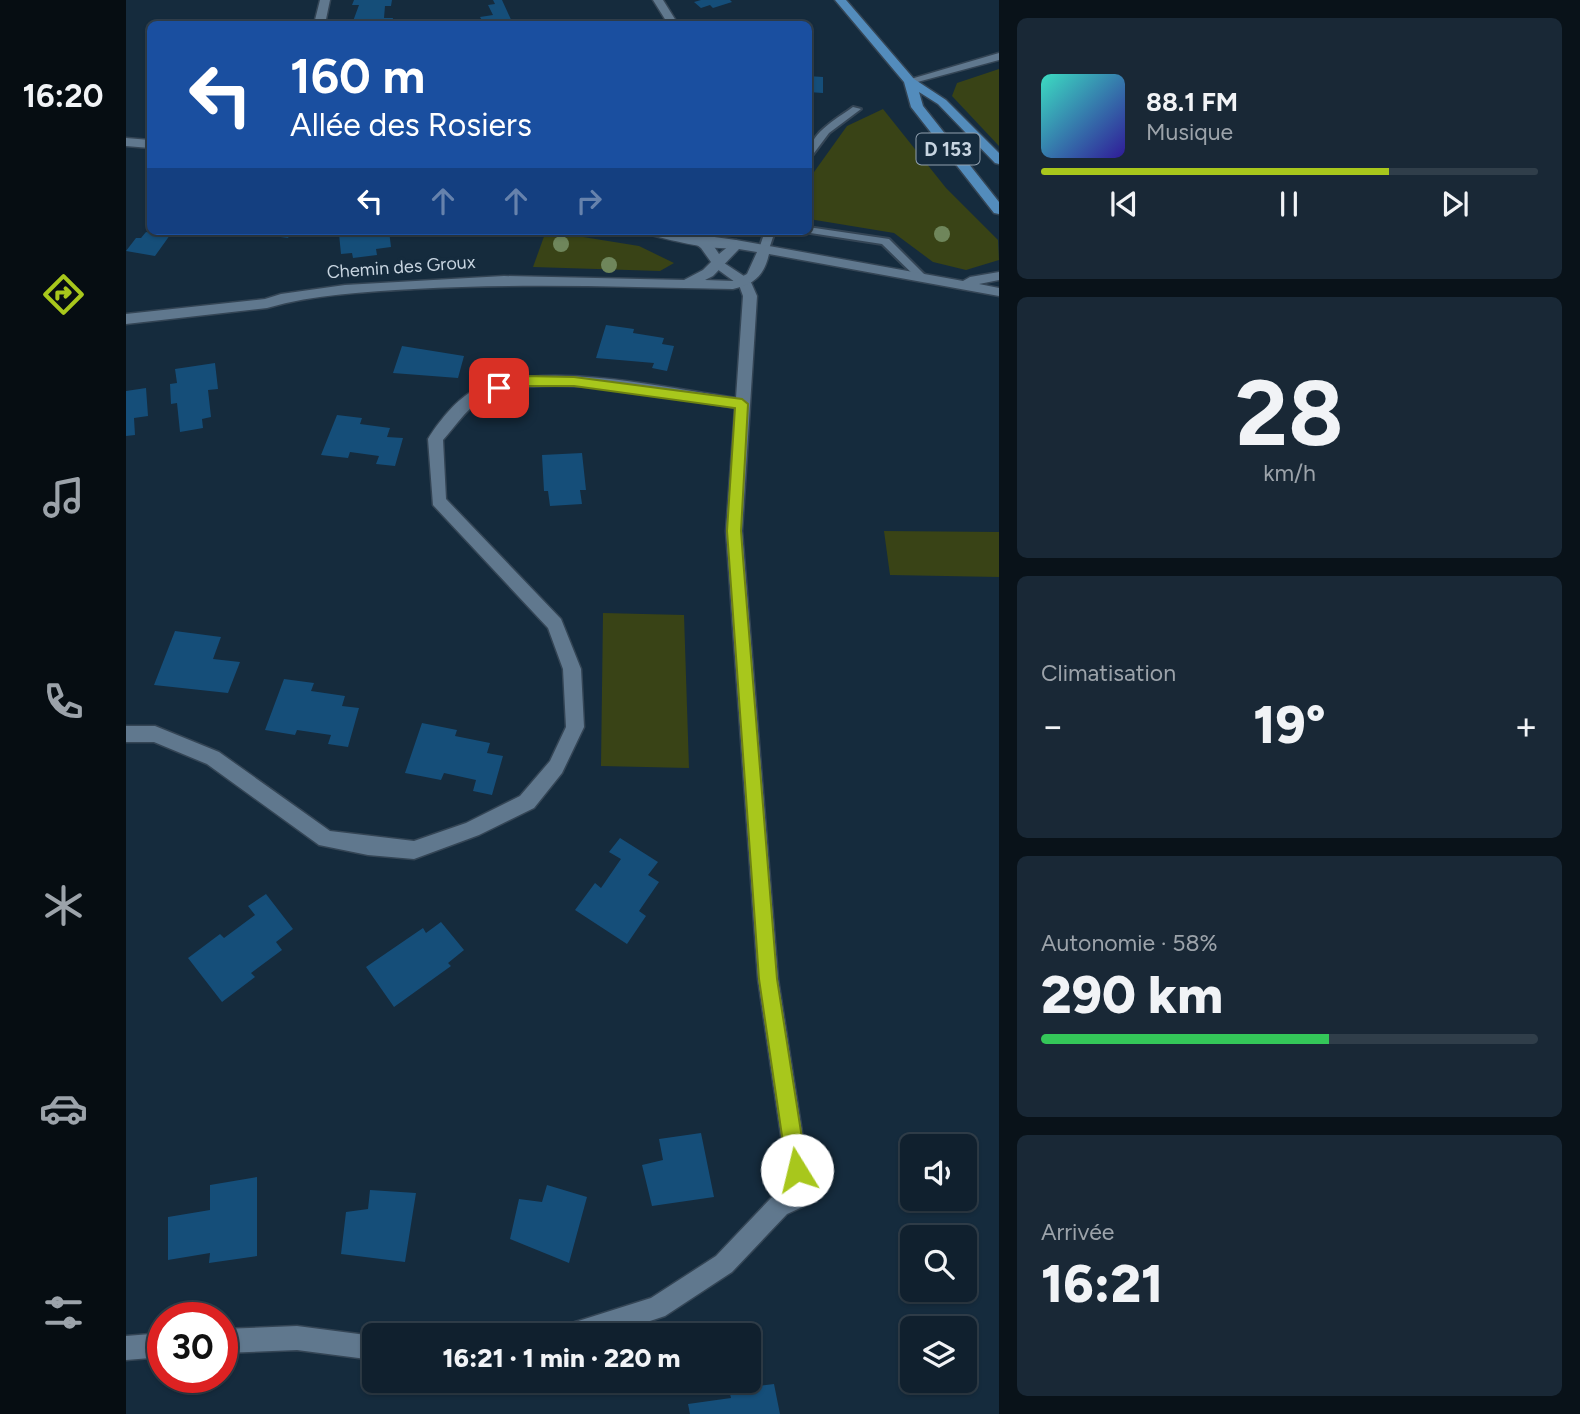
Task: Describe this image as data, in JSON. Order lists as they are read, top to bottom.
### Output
{
  "streets": {
    "main road": ["D 153"],
    "street": ["Chemin des Groux"]
  },
  "page": {
    "tabs": "16:20",
    "turn": ["160 m", "Allée des Rosiers"],
    "song": ["88.1 FM", "Musique"],
    "tile": [
      ["28", "km/h"],
      "Climatisation",
      ["Autonomie · 58%", "290 km"],
      ["Arrivée", "16:21"]
    ],
    "heat": ["−", "19°", "+"],
    "limit": "30",
    "trip": "16:21 · 1 min · 220 m"
  }
}
